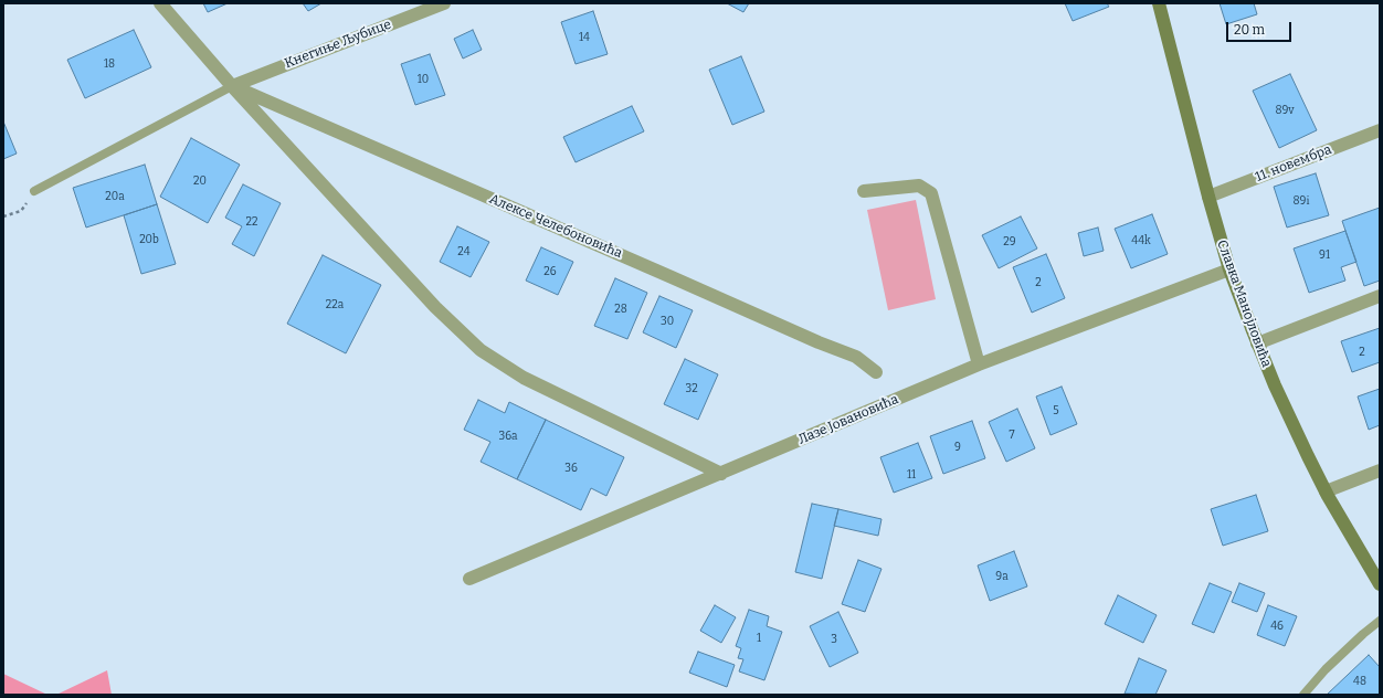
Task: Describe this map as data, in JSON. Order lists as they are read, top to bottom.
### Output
{
  "streets": {
    "main road": ["Славка Манојловића"],
    "street": [
      "Кнегиње Љубице",
      "11. новембра",
      "Алексе Челебоновића",
      "Лазе Јовановића"
    ]
  },
  "crossings": [
    ["Кнегиње Љубице", "Алексе Челебоновића"],
    ["11. новембра", "Славка Манојловића"],
    ["Алексе Челебоновића", "Лазе Јовановића"],
    ["Славка Манојловића", "Лазе Јовановића"]
  ],
  "house_numbers": [
    "14",
    "18",
    "10",
    "89v",
    "20",
    "20a",
    "89i",
    "22",
    "20b",
    "44k",
    "29",
    "24",
    "91",
    "26",
    "2",
    "22a",
    "28",
    "30",
    "2",
    "32",
    "5",
    "7",
    "36a",
    "9",
    "36",
    "11",
    "9a",
    "46",
    "1",
    "3",
    "48"
  ],
  "scale_bar": "20 m"
}
